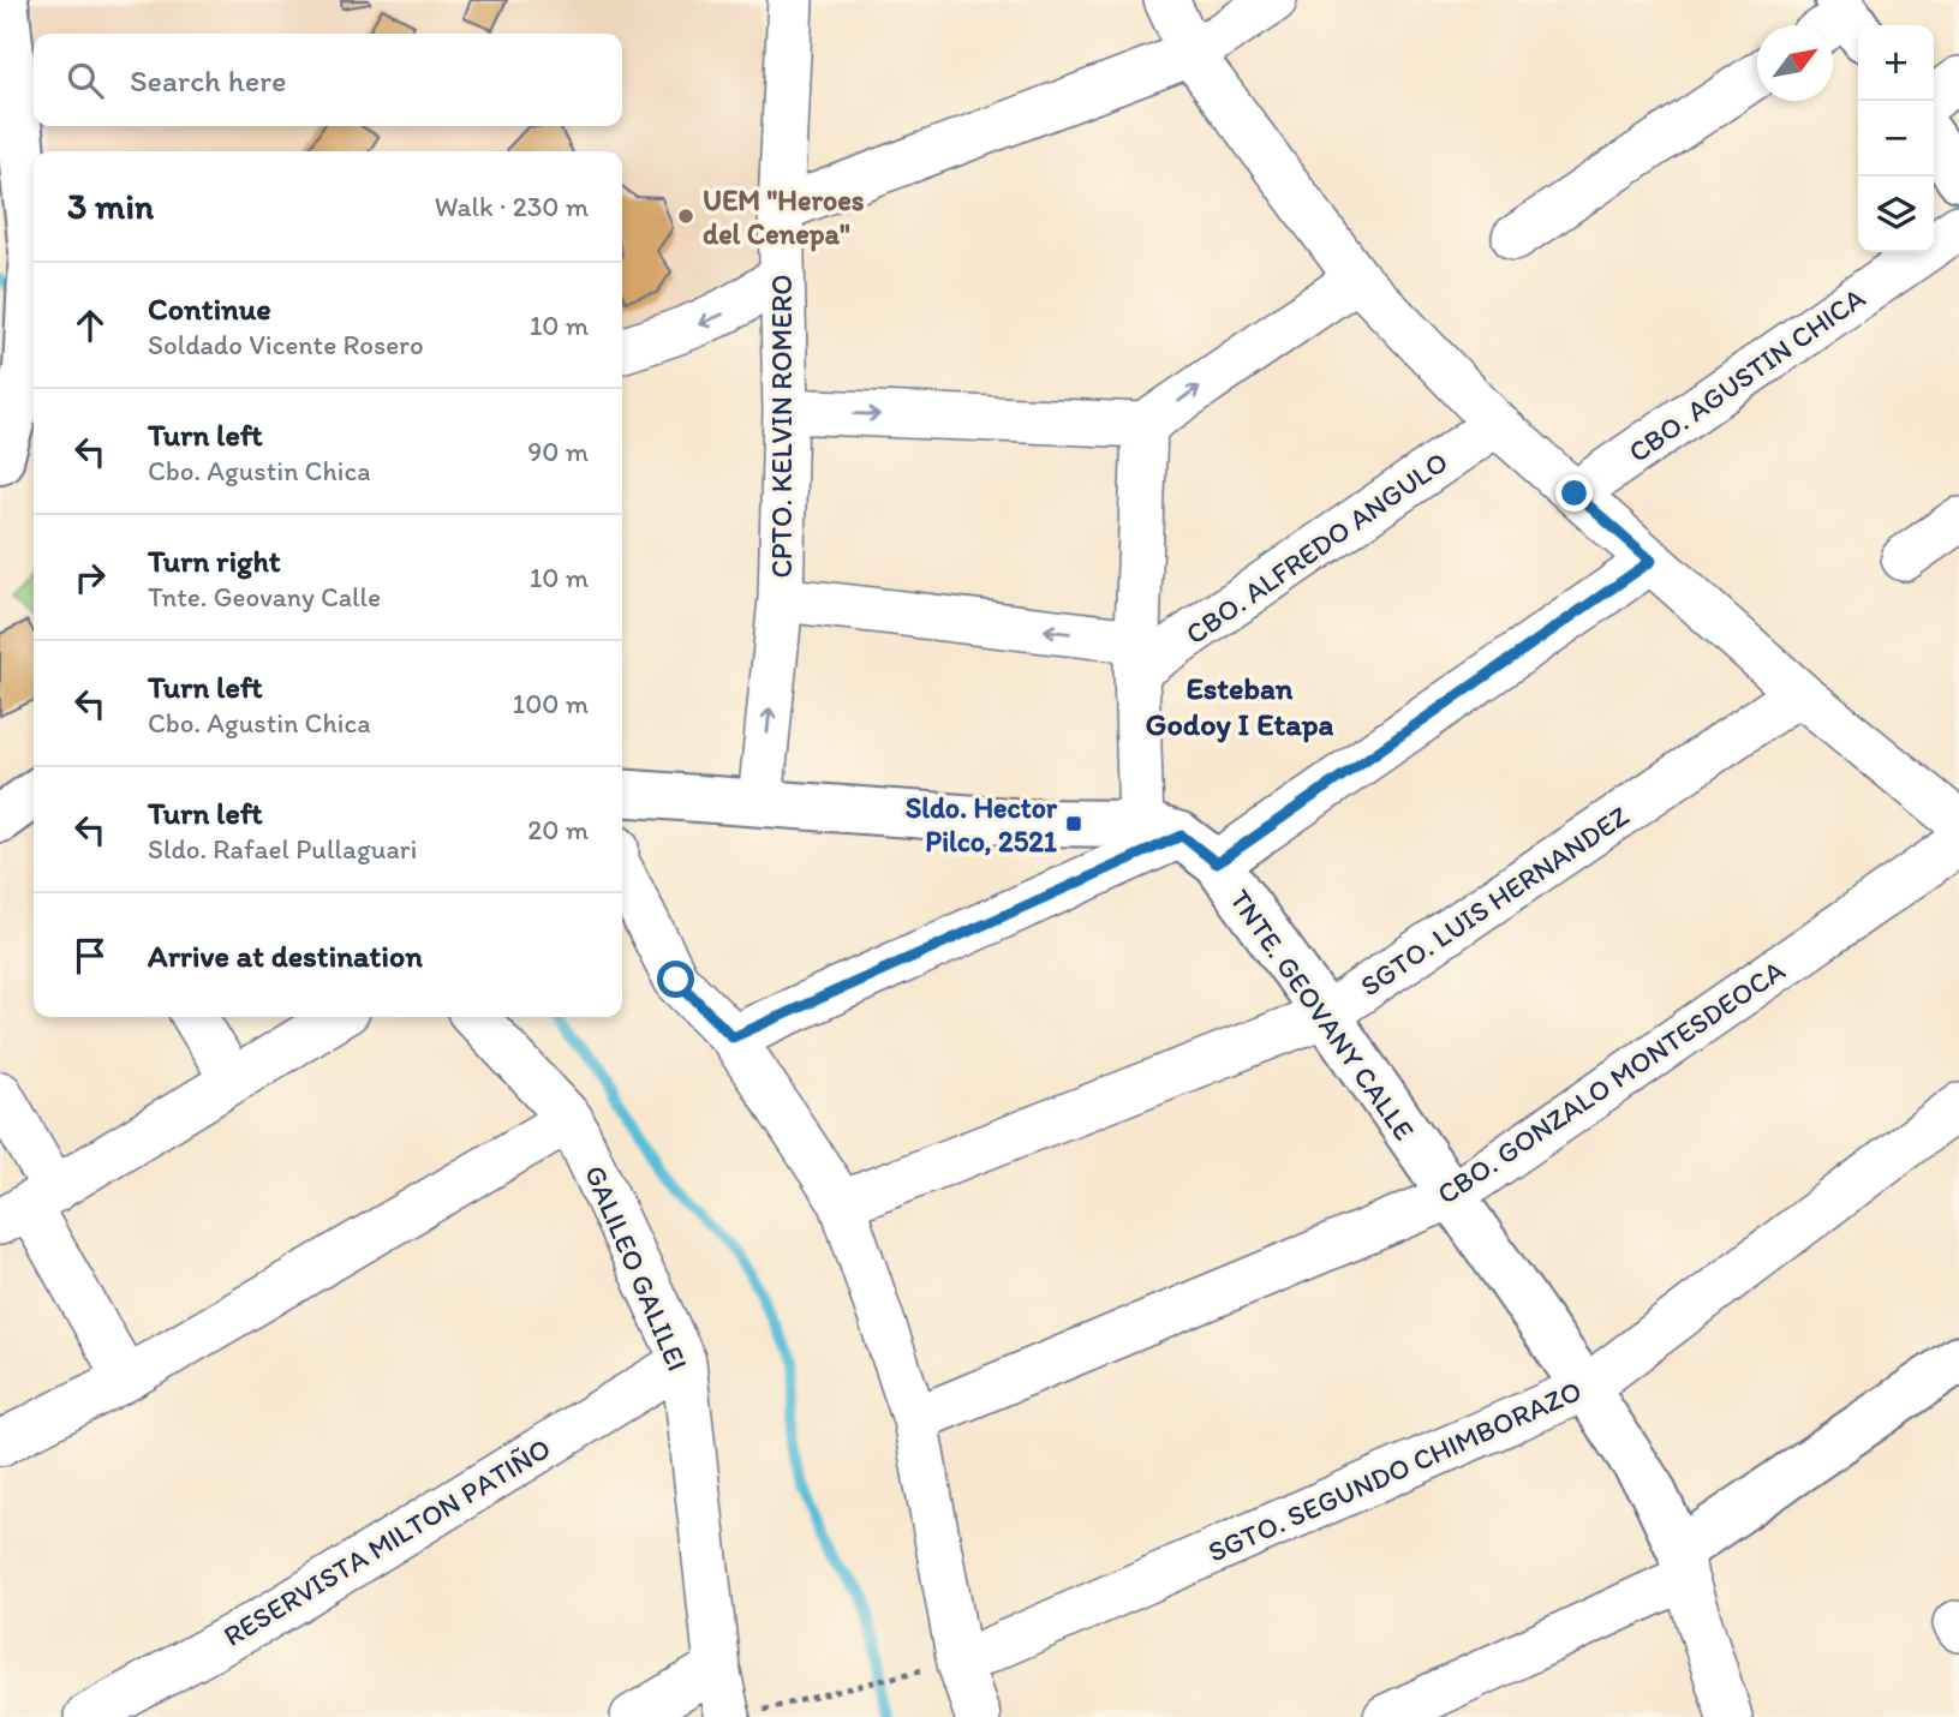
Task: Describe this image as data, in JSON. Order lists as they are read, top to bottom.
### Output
{
  "streets": {
    "street": [
      "CBO. AGUSTIN CHICA",
      "CPTO. KELVIN ROMERO",
      "CBO. ALFREDO ANGULO",
      "SGTO. LUIS HERNANDEZ",
      "TNTE. GEOVANY CALLE",
      "CBO. GONZALO MONTESDEOCA",
      "GALILEO GALILEI",
      "SGTO. SEGUNDO CHIMBORAZO",
      "RESERVISTA MILTON PATIÑO"
    ]
  },
  "crossings": [
    ["SGTO. LUIS HERNANDEZ", "TNTE. GEOVANY CALLE"],
    ["TNTE. GEOVANY CALLE", "CBO. GONZALO MONTESDEOCA"],
    ["TNTE. GEOVANY CALLE", "SGTO. SEGUNDO CHIMBORAZO"],
    ["GALILEO GALILEI", "RESERVISTA MILTON PATIÑO"]
  ],
  "districts": ["Esteban Godoy I Etapa"],
  "places": {
    "other": ["UEM \"Heroes del Cenepa\""],
    "transit": ["Sldo. Hector Pilco, 2521"]
  },
  "north": "top right",
  "page": {
    "map_buttons": ["+", "−"],
    "search": "Search here",
    "heading": ["3 min", "Walk · 230 m"],
    "list": [
      ["Continue", "Soldado Vicente Rosero", "10 m"],
      ["Turn left", "Cbo. Agustin Chica", "90 m"],
      ["Turn right", "Tnte. Geovany Calle", "10 m"],
      ["Turn left", "Cbo. Agustin Chica", "100 m"],
      ["Turn left", "Sldo. Rafael Pullaguari", "20 m"],
      "Arrive at destination"
    ]
  }
}
